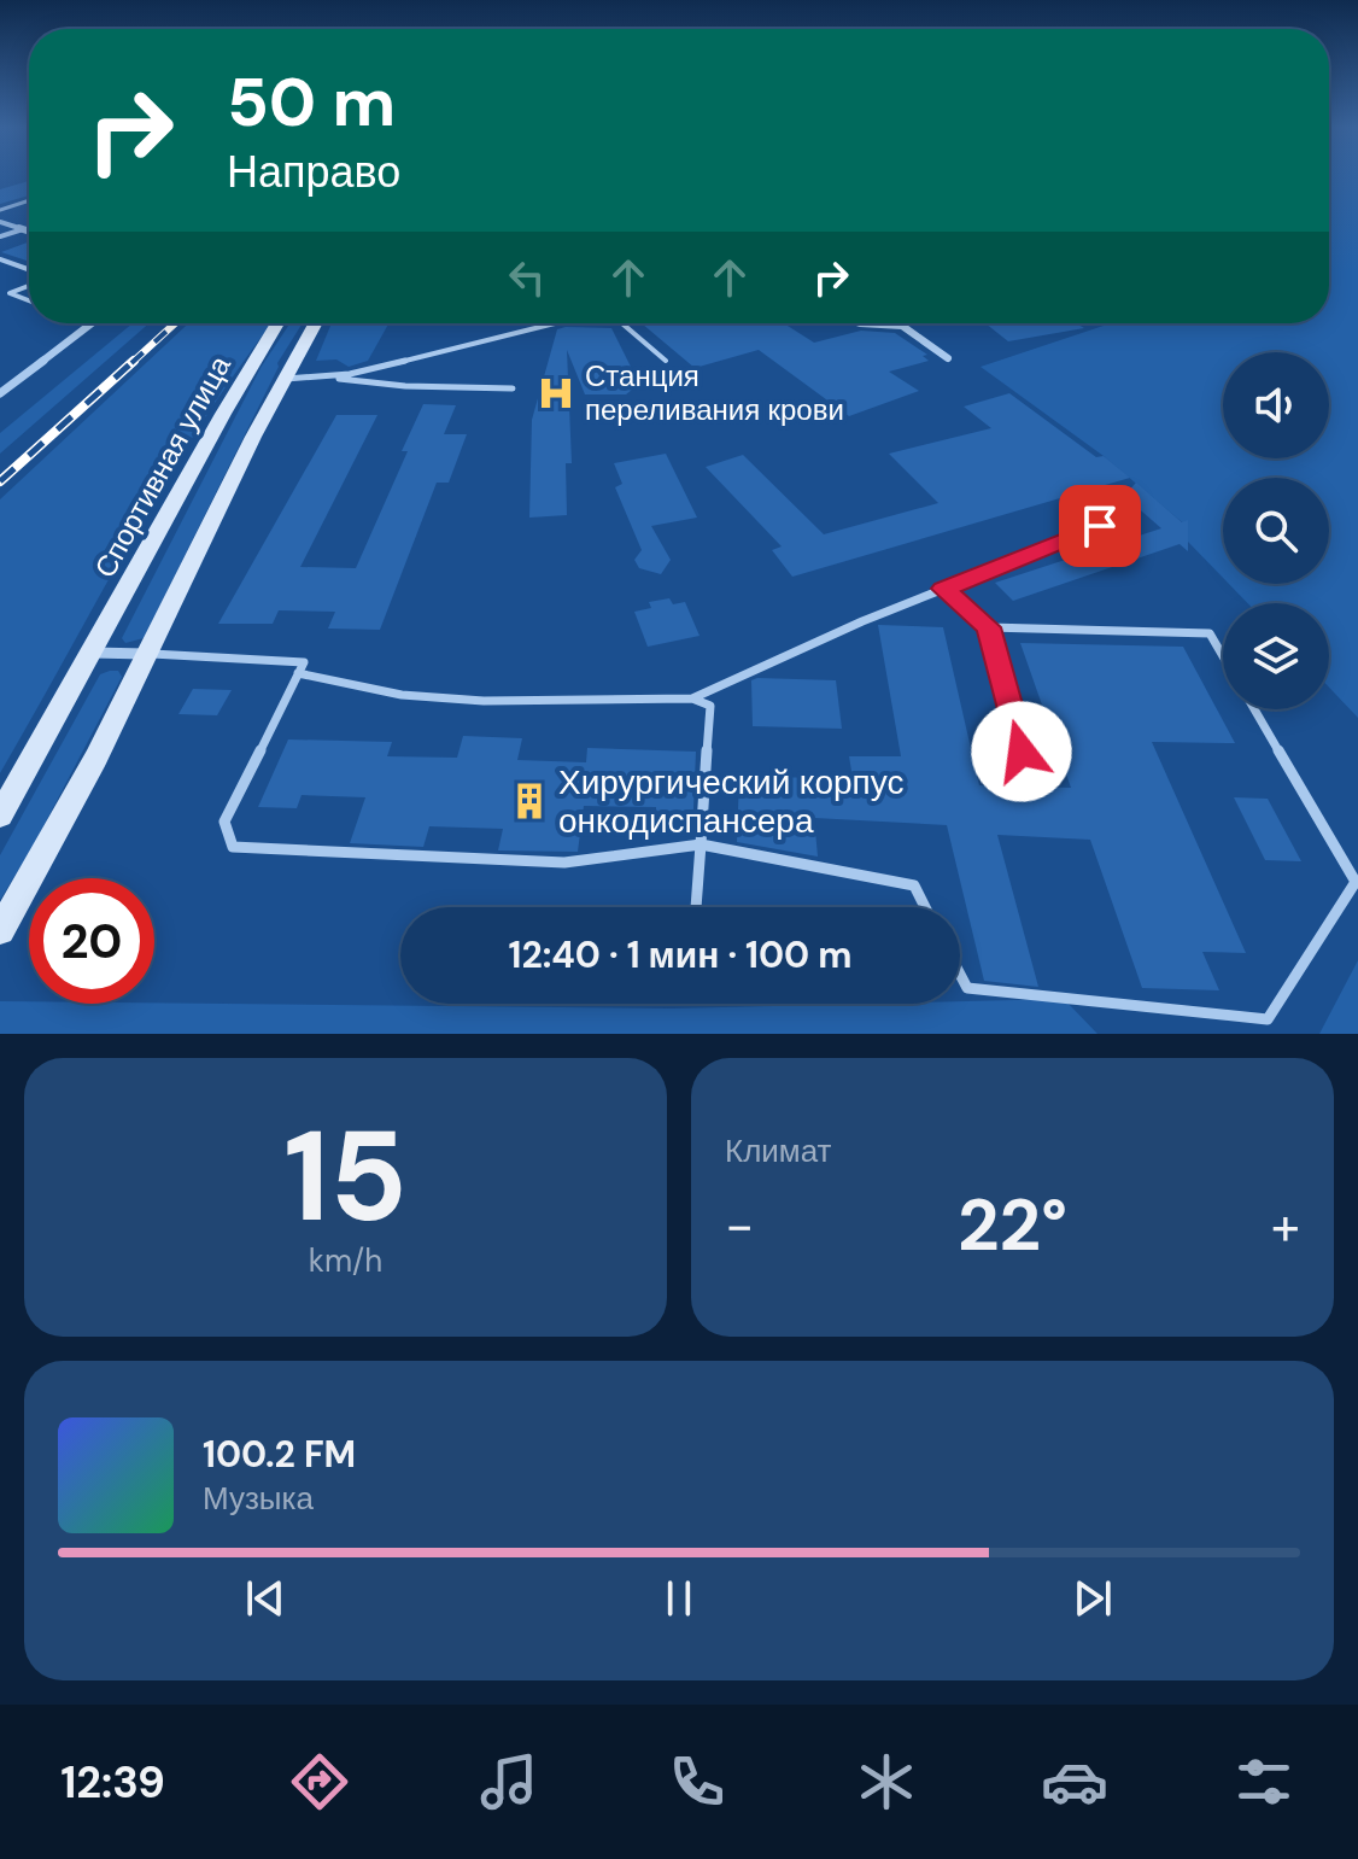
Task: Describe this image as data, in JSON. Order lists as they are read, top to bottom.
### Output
{
  "streets": {
    "main road": ["Спортивная улица"]
  },
  "places": {
    "hospital": ["Станция переливания крови"],
    "building": ["Хирургический корпус онкодиспансера"]
  },
  "page": {
    "turn": ["50 m", "Направо"],
    "limit": "20",
    "trip": "12:40 · 1 мин · 100 m",
    "tile": [
      ["15", "km/h"],
      "Климат"
    ],
    "heat": ["−", "22°", "+"],
    "song": ["100.2 FM", "Музыка"],
    "tabs": "12:39"
  }
}
